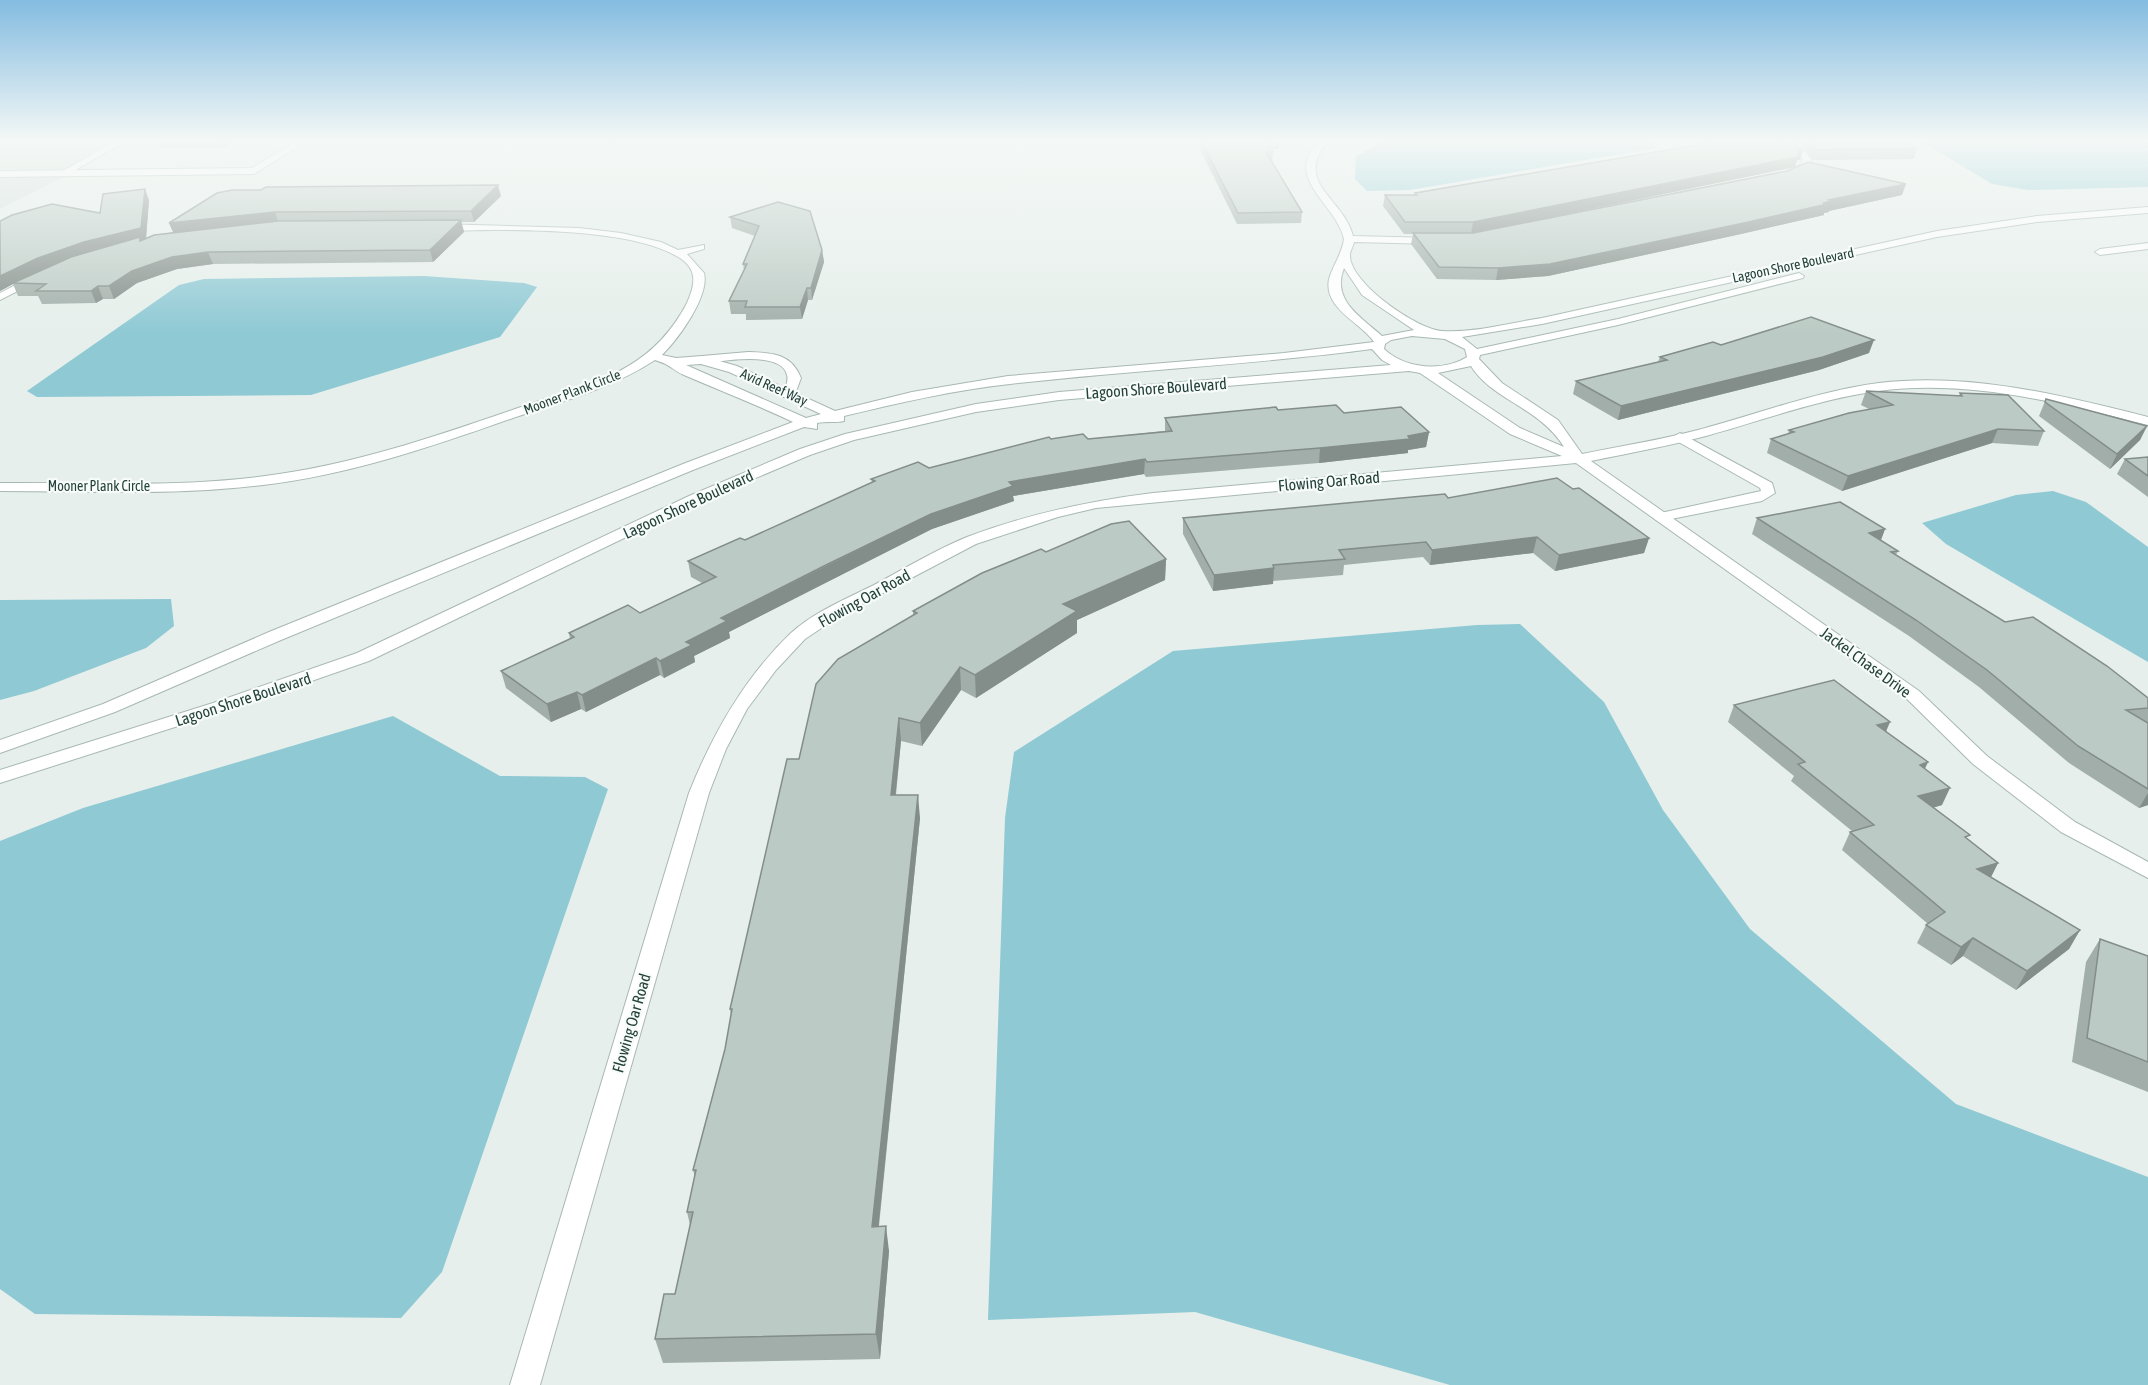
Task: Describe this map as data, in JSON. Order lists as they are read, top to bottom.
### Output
{
  "streets": {
    "street": [
      "Lagoon Shore Boulevard",
      "Avid Reef Way",
      "Mooner Plank Circle",
      "Flowing Oar Road",
      "Jackel Chase Drive"
    ]
  },
  "crossings": [
    ["Lagoon Shore Boulevard", "Avid Reef Way"],
    ["Lagoon Shore Boulevard", "Jackel Chase Drive"],
    ["Avid Reef Way", "Mooner Plank Circle"],
    ["Flowing Oar Road", "Jackel Chase Drive"]
  ]
}
